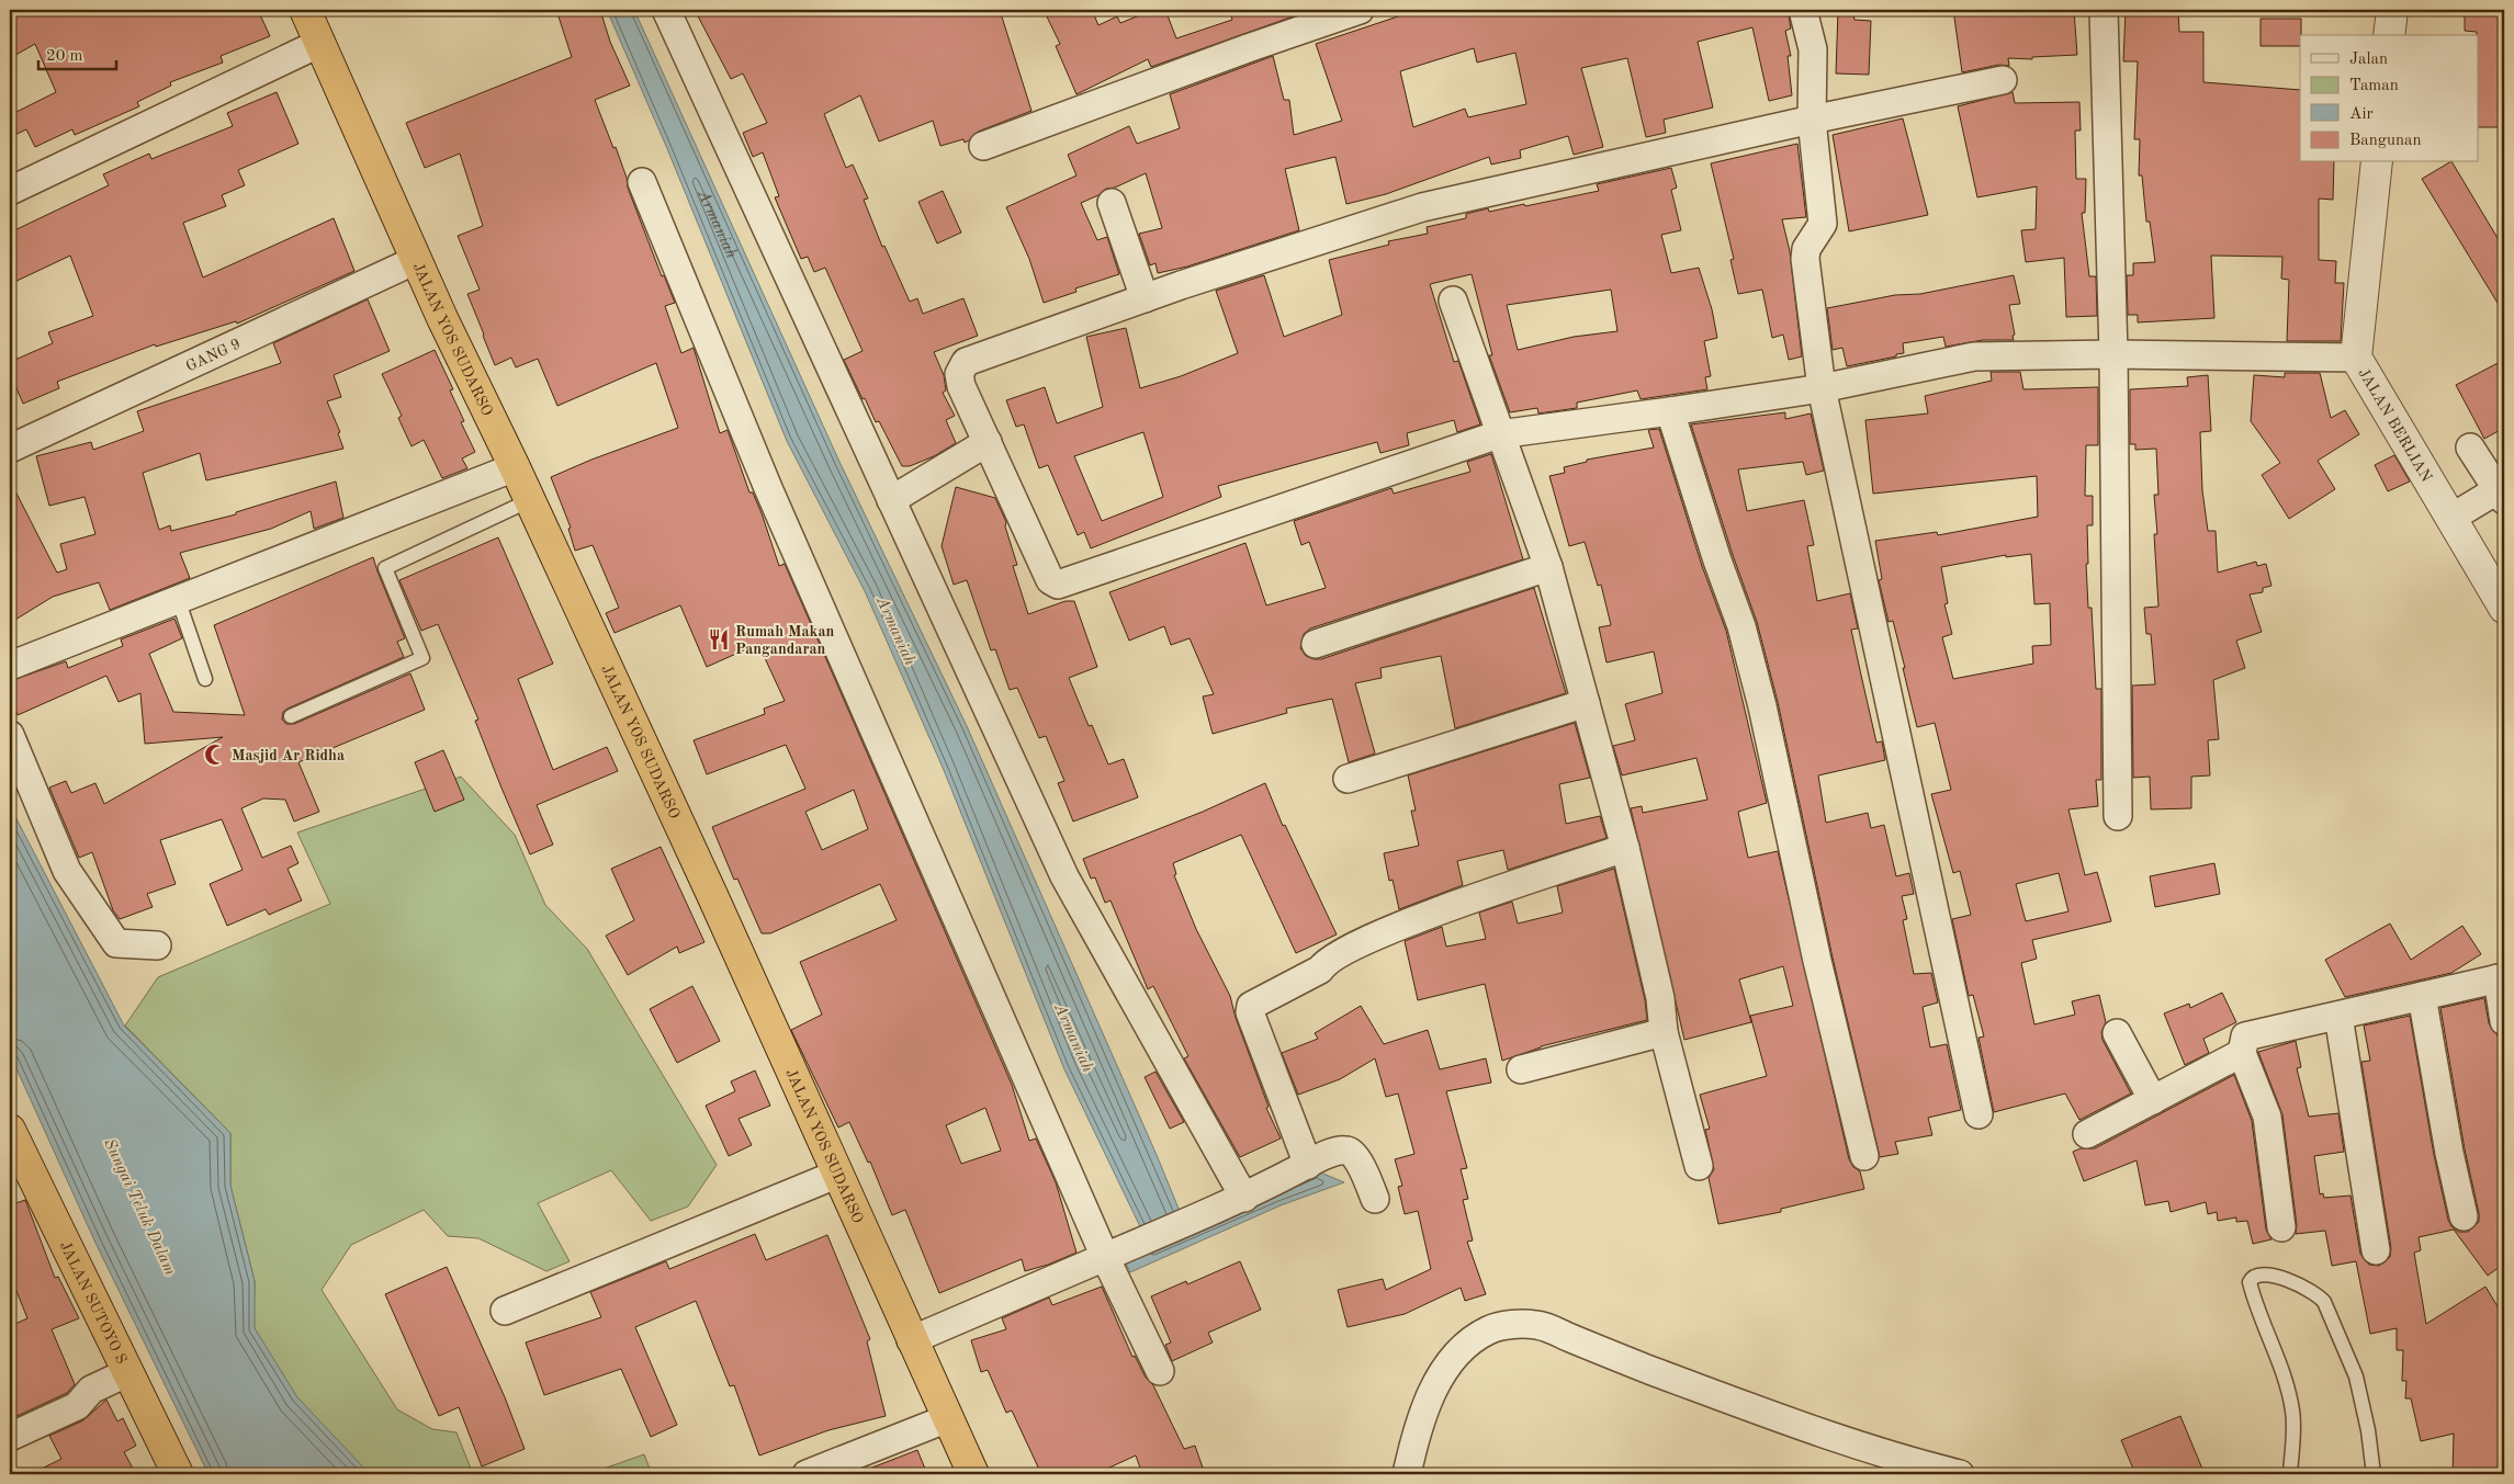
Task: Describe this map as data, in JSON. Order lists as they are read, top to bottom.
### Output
{
  "streets": {
    "highway": ["JALAN YOS SUDARSO", "JALAN SUTOYO S"],
    "street": ["GANG 9", "JALAN BERLIAN"]
  },
  "crossings": [
    ["JALAN YOS SUDARSO", "GANG 9"]
  ],
  "water": ["Armaniah", "Sungai Teluk Dalam"],
  "places": {
    "restaurant": ["Rumah Makan Pangandaran"],
    "mosque": ["Masjid Ar Ridha"]
  },
  "legend": [
    "Jalan",
    "Taman",
    "Air",
    "Bangunan"
  ],
  "scale_bar": "20 m"
}
